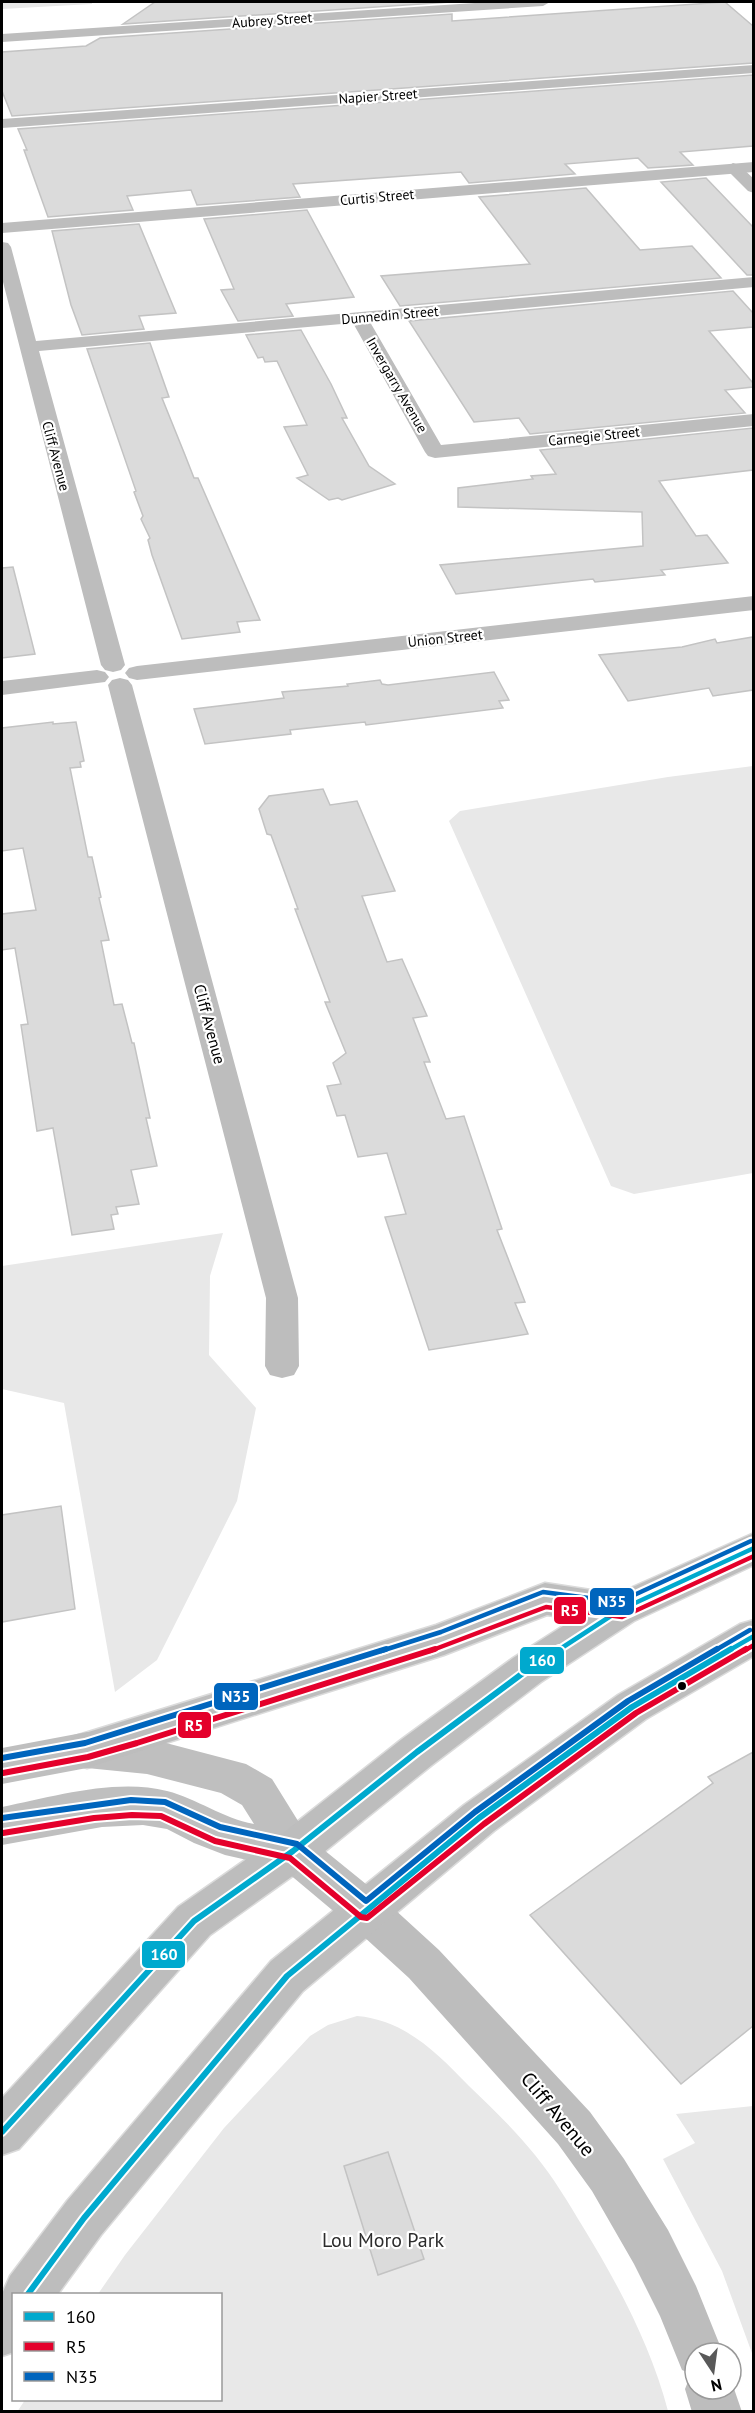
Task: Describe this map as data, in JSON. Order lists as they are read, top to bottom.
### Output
{
  "streets": {
    "main road": ["Curtis Street"],
    "street": [
      "Aubrey Street",
      "Napier Street",
      "Dunnedin Street",
      "Invergarry Avenue",
      "Carnegie Street",
      "Cliff Avenue",
      "Union Street"
    ]
  },
  "crossings": [
    ["Dunnedin Street", "Invergarry Avenue"],
    ["Dunnedin Street", "Cliff Avenue"],
    ["Invergarry Avenue", "Carnegie Street"],
    ["Cliff Avenue", "Union Street"]
  ],
  "parks": ["Lou Moro Park"],
  "lines": ["transit line N35", "transit line 160", "transit line R5"],
  "legend": ["160", "R5", "N35"],
  "north": "bottom"
}
